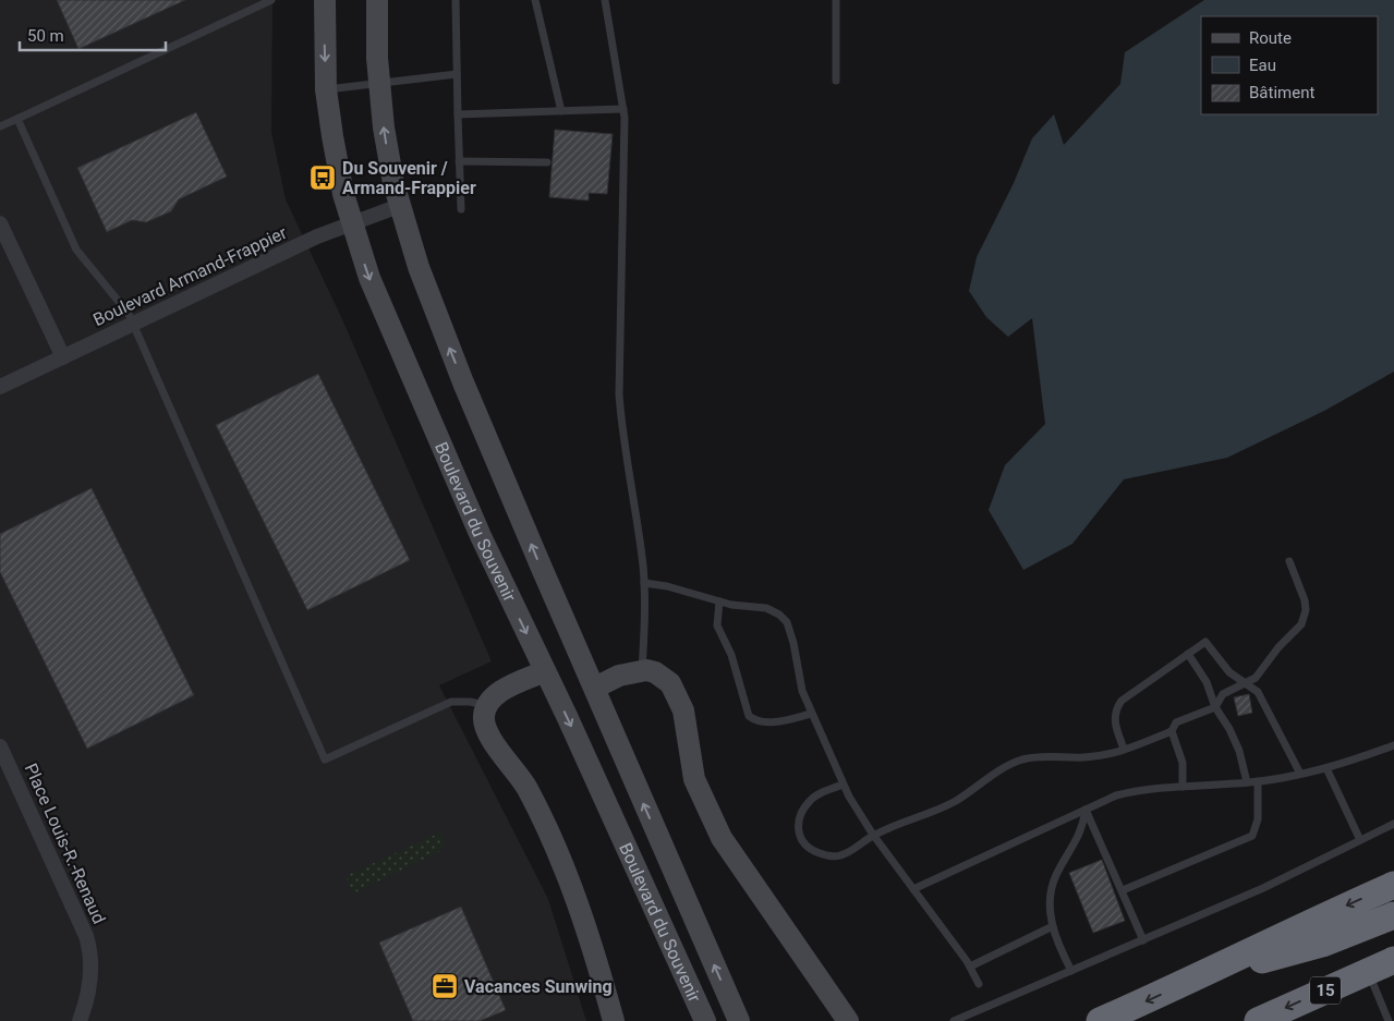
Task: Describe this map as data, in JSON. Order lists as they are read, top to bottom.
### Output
{
  "streets": {
    "highway": ["15"],
    "street": ["Boulevard Armand-Frappier", "Boulevard du Souvenir", "Place Louis-R.-Renaud"]
  },
  "crossings": [
    ["Boulevard Armand-Frappier", "Boulevard du Souvenir"]
  ],
  "places": {
    "bus stop": ["Du Souvenir / Armand-Frappier"],
    "office": ["Vacances Sunwing"]
  },
  "legend": ["Route", "Eau", "Bâtiment"],
  "scale_bar": "50 m"
}
